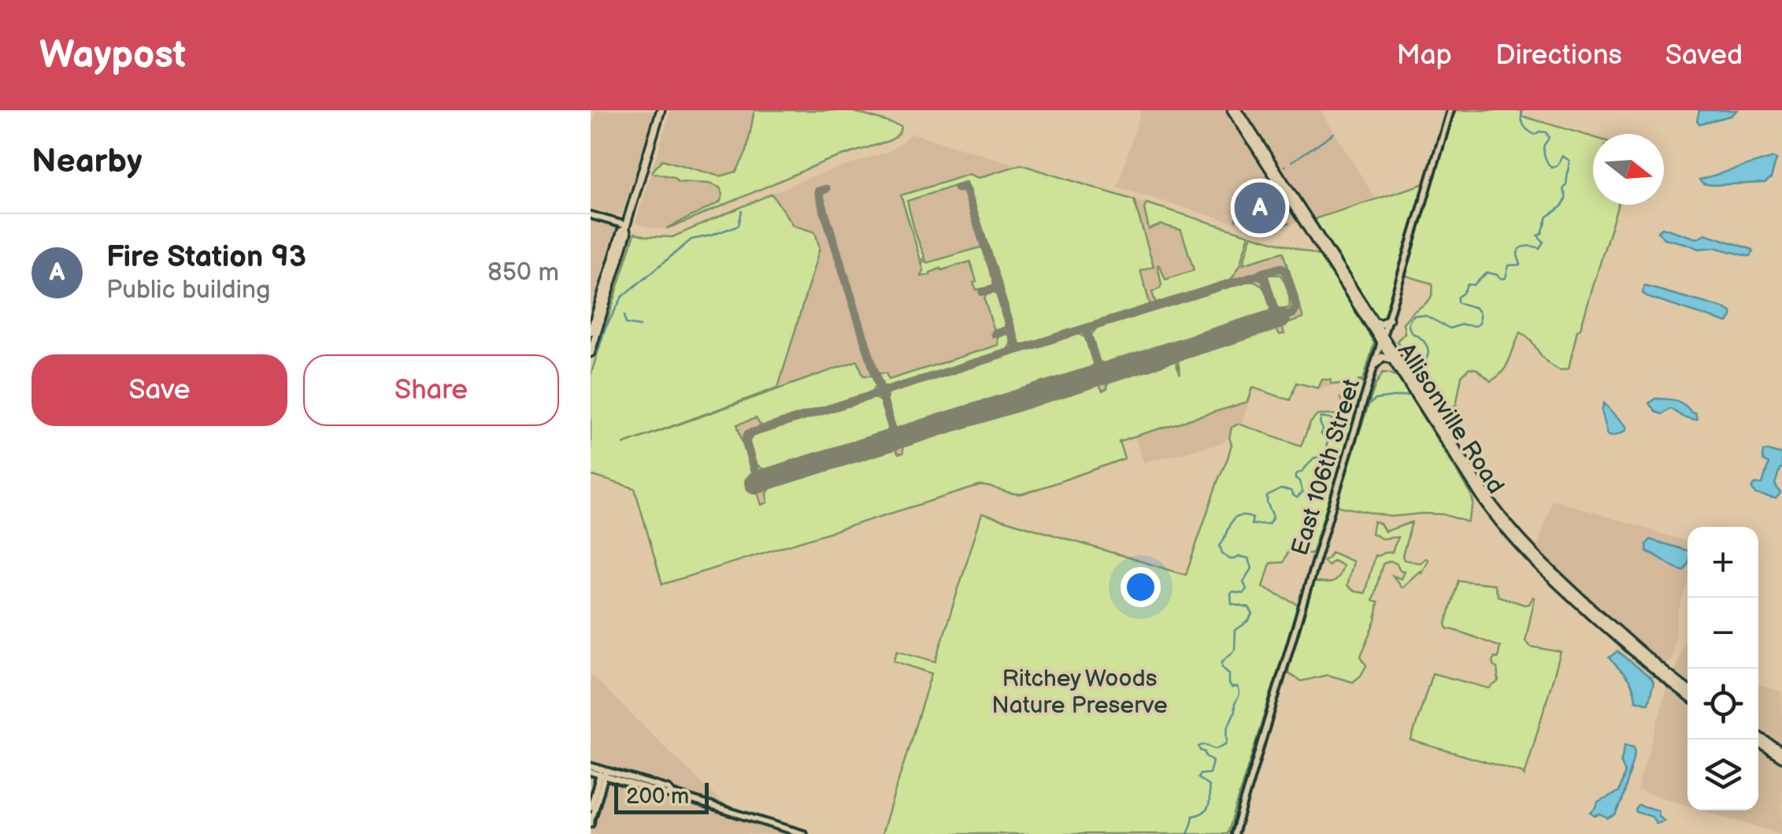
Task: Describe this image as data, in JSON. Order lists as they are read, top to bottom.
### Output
{
  "streets": {
    "main road": ["Allisonville Road"],
    "street": ["East 106th Street"]
  },
  "crossings": [
    ["Allisonville Road", "East 106th Street"]
  ],
  "parks": ["Ritchey Woods Nature Preserve"],
  "scale_bar": "200 m",
  "north": "right",
  "page": {
    "header": "Waypost",
    "nav": ["Map", "Directions", "Saved"],
    "heading": "Nearby",
    "pins": "A",
    "list": [
      {
        "mark": "A",
        "name": "Fire Station 93",
        "note": "Public building",
        "value": "850 m"
      }
    ],
    "buttons": ["Save", "Share"],
    "map_buttons": ["+", "−"],
    "scale": "200 m"
  }
}
